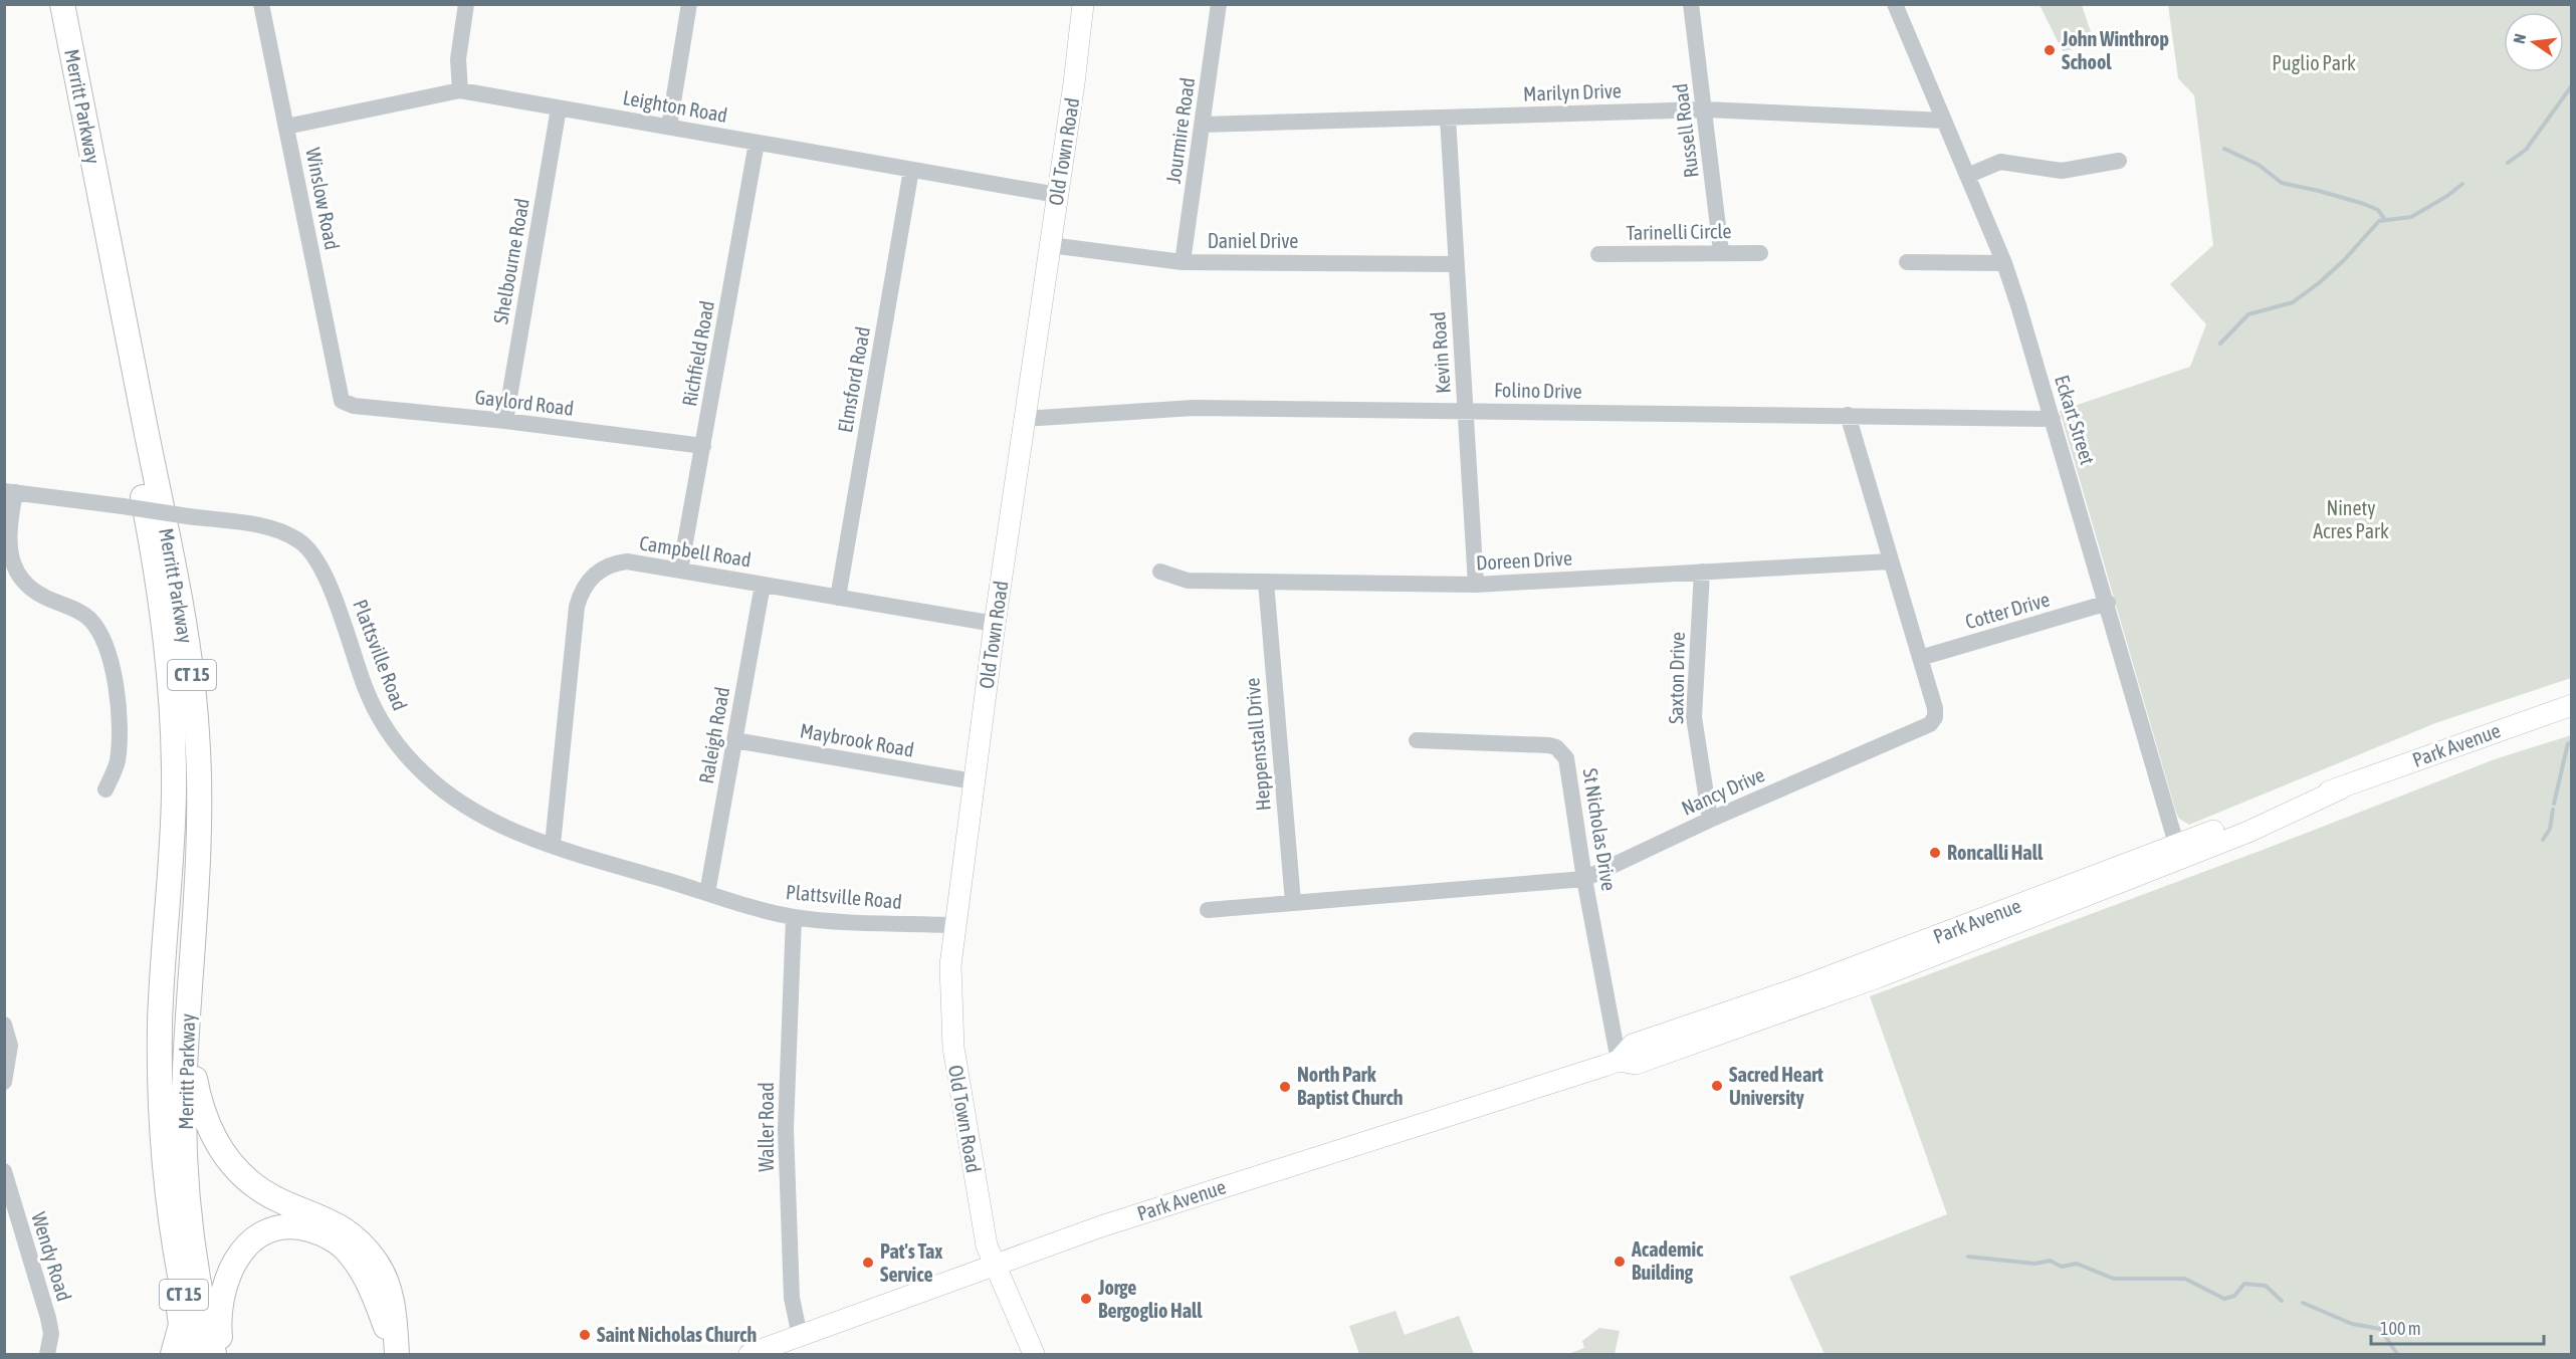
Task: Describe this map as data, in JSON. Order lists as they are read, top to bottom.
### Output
{
  "streets": {
    "highway": ["Merritt Parkway", "CT 15"],
    "main road": ["Old Town Road", "Park Avenue"],
    "street": [
      "Marilyn Drive",
      "Leighton Road",
      "Jourmire Road",
      "Russell Road",
      "Winslow Road",
      "Tarinelli Circle",
      "Daniel Drive",
      "Shelbourne Road",
      "Kevin Road",
      "Richfield Road",
      "Elmsford Road",
      "Folino Drive",
      "Gaylord Road",
      "Eckart Street",
      "Campbell Road",
      "Doreen Drive",
      "Cotter Drive",
      "Plattsville Road",
      "Saxton Drive",
      "Raleigh Road",
      "Maybrook Road",
      "Heppenstall Drive",
      "Nancy Drive",
      "St Nicholas Drive",
      "Waller Road",
      "Wendy Road"
    ]
  },
  "crossings": [
    ["Marilyn Drive", "Jourmire Road"],
    ["Marilyn Drive", "Russell Road"],
    ["Marilyn Drive", "Kevin Road"],
    ["Marilyn Drive", "Eckart Street"],
    ["Leighton Road", "Old Town Road"],
    ["Leighton Road", "Winslow Road"],
    ["Leighton Road", "Shelbourne Road"],
    ["Leighton Road", "Richfield Road"],
    ["Leighton Road", "Elmsford Road"],
    ["Jourmire Road", "Daniel Drive"],
    ["Russell Road", "Tarinelli Circle"],
    ["Old Town Road", "Daniel Drive"],
    ["Old Town Road", "Folino Drive"],
    ["Old Town Road", "Campbell Road"],
    ["Old Town Road", "Plattsville Road"],
    ["Old Town Road", "Maybrook Road"],
    ["Old Town Road", "Park Avenue"],
    ["Winslow Road", "Gaylord Road"],
    ["Daniel Drive", "Kevin Road"],
    ["Shelbourne Road", "Gaylord Road"],
    ["Kevin Road", "Folino Drive"],
    ["Kevin Road", "Doreen Drive"],
    ["Richfield Road", "Gaylord Road"],
    ["Richfield Road", "Campbell Road"],
    ["Elmsford Road", "Campbell Road"],
    ["Folino Drive", "Eckart Street"],
    ["Folino Drive", "Nancy Drive"],
    ["Eckart Street", "Cotter Drive"],
    ["Eckart Street", "Park Avenue"],
    ["Campbell Road", "Plattsville Road"],
    ["Campbell Road", "Raleigh Road"],
    ["Doreen Drive", "Saxton Drive"],
    ["Doreen Drive", "Heppenstall Drive"],
    ["Doreen Drive", "Nancy Drive"],
    ["Cotter Drive", "Nancy Drive"],
    ["Plattsville Road", "Raleigh Road"],
    ["Plattsville Road", "Waller Road"],
    ["Saxton Drive", "Nancy Drive"],
    ["Raleigh Road", "Maybrook Road"],
    ["Heppenstall Drive", "Nancy Drive"],
    ["Park Avenue", "St Nicholas Drive"],
    ["Park Avenue", "Waller Road"],
    ["Nancy Drive", "St Nicholas Drive"]
  ],
  "parks": ["Puglio Park", "Ninety Acres Park"],
  "places": [
    "John Winthrop School",
    "Roncalli Hall",
    "Sacred Heart University",
    "North Park Baptist Church",
    "Academic Building",
    "Pat's Tax Service",
    "Jorge Bergoglio Hall",
    "Saint Nicholas Church"
  ],
  "scale_bar": "100 m",
  "north": "left"
}
